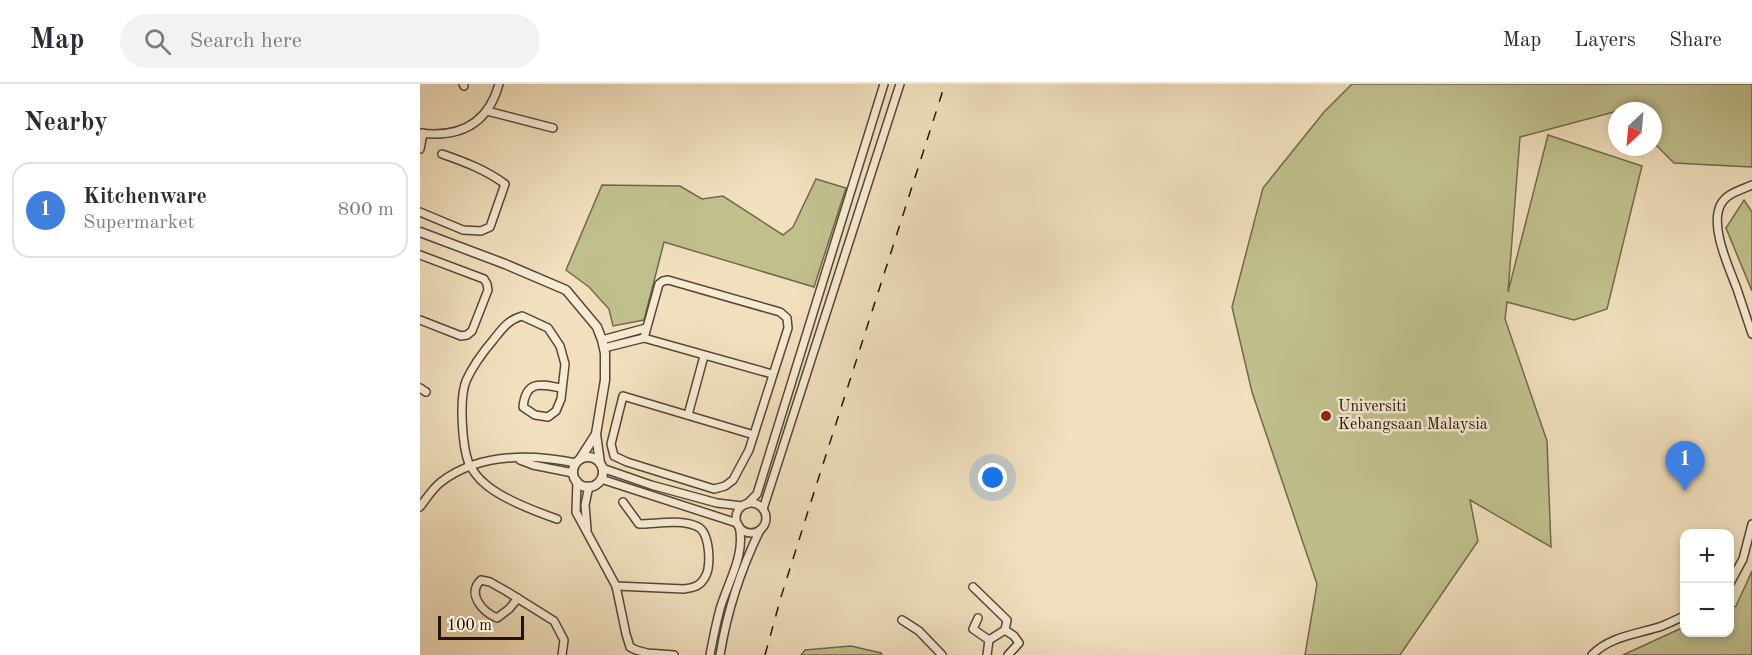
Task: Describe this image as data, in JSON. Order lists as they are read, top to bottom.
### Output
{
  "places": ["Universiti Kebangsaan Malaysia"],
  "scale_bar": "100 m",
  "north": "bottom left",
  "page": {
    "header": "Map",
    "search": "Search here",
    "nav": ["Map", "Layers", "Share"],
    "heading": "Nearby",
    "list": [
      {
        "mark": "1",
        "name": "Kitchenware",
        "note": "Supermarket",
        "value": "800 m"
      }
    ],
    "pins": "1",
    "map_buttons": ["+", "−"],
    "scale": "100 m"
  }
}
